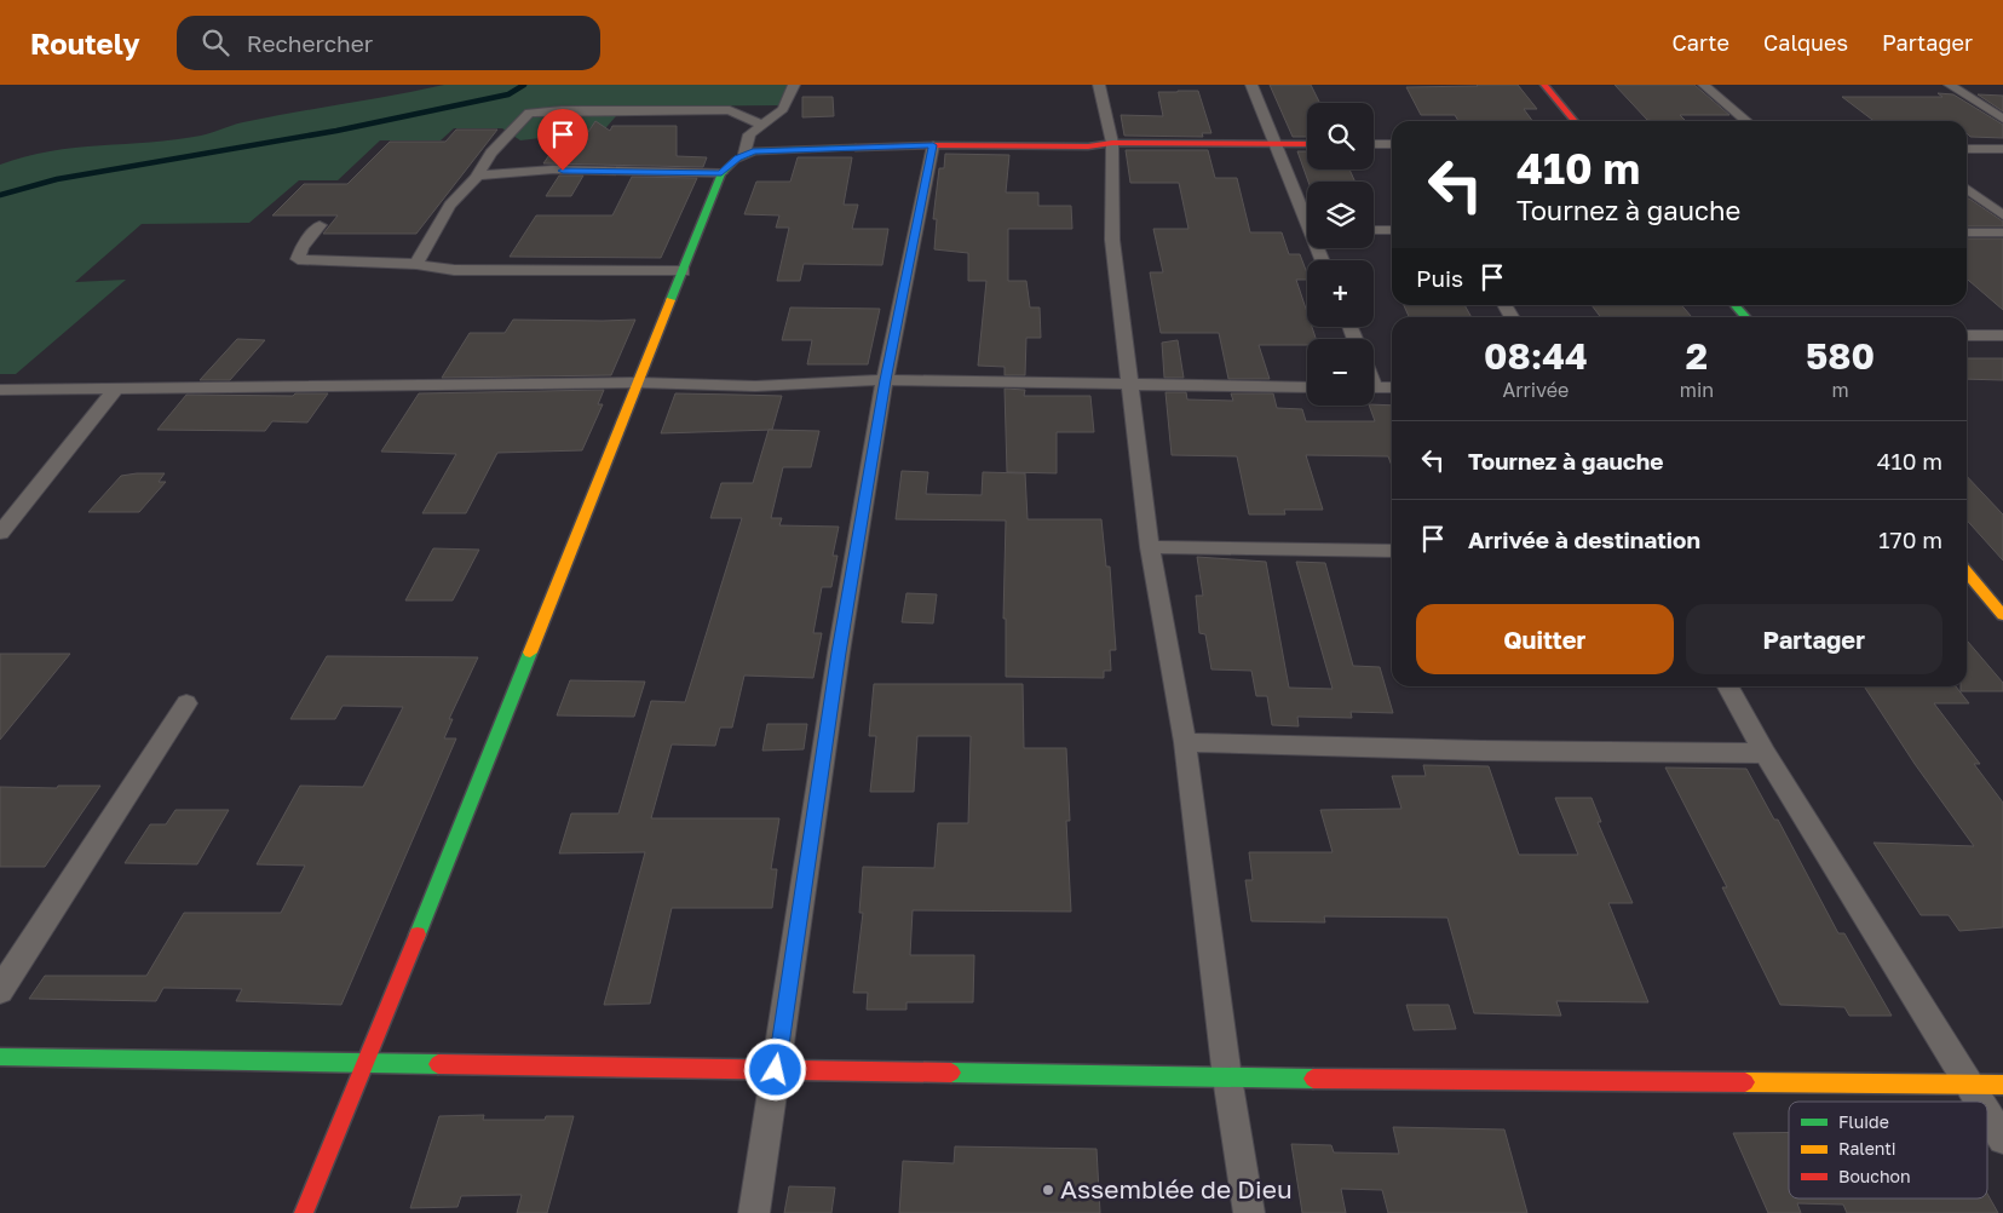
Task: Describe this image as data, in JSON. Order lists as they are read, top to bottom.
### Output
{
  "places": ["Assemblée de Dieu"],
  "legend": ["Fluide", "Ralenti", "Bouchon"],
  "page": {
    "header": "Routely",
    "search": "Rechercher",
    "nav": ["Carte", "Calques", "Partager"],
    "map_buttons": ["+", "−"],
    "turn": ["410 m", "Tournez à gauche"],
    "then": "Puis",
    "eta": [
      "08:44",
      "Arrivée",
      "2",
      "min",
      "580",
      "m"
    ],
    "list": [
      {
        "name": "Tournez à gauche",
        "value": "410 m"
      },
      {
        "name": "Arrivée à destination",
        "value": "170 m"
      }
    ],
    "buttons": ["Quitter", "Partager"]
  }
}
